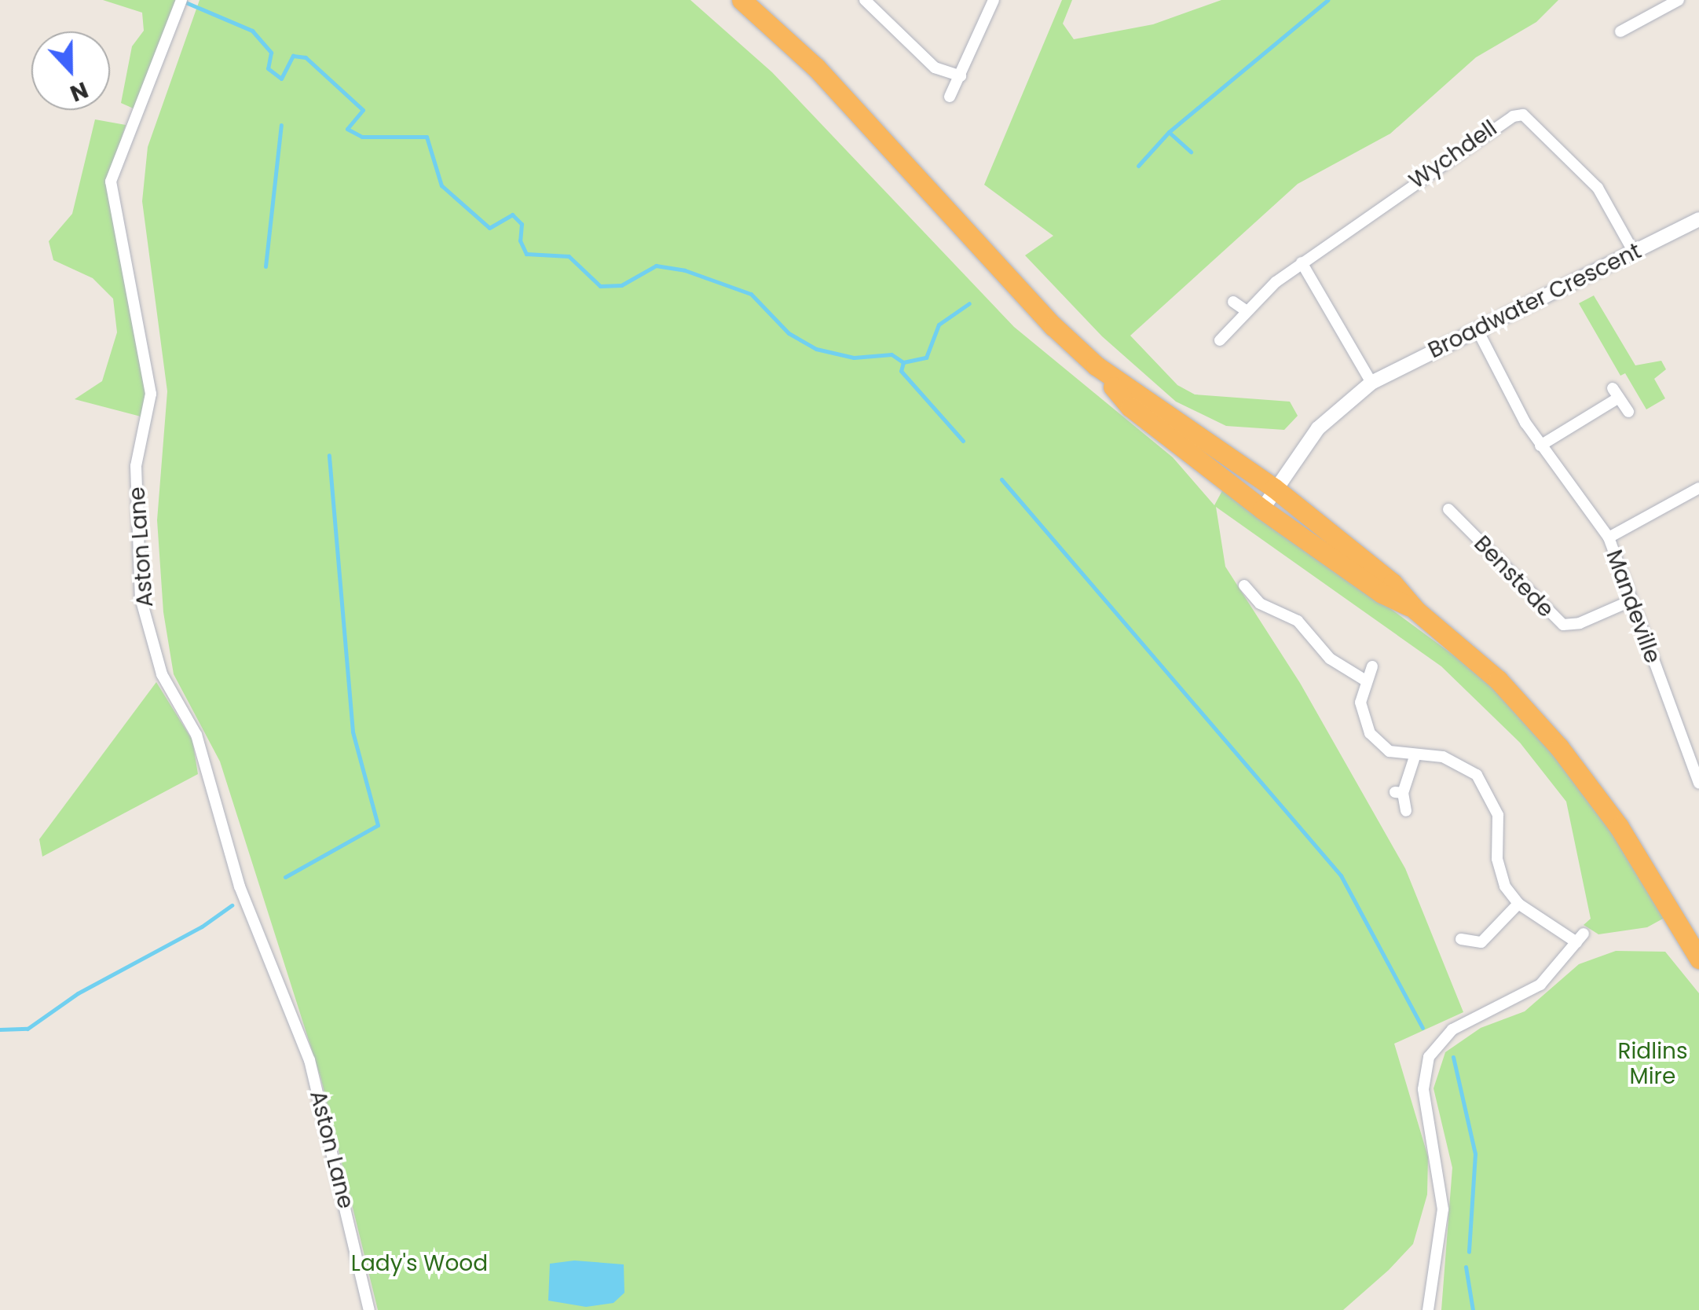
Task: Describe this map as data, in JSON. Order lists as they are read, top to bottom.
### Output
{
  "streets": {
    "street": [
      "Wychdell",
      "Broadwater Crescent",
      "Aston Lane",
      "Benstede",
      "Mandeville"
    ]
  },
  "crossings": [
    ["Wychdell", "Broadwater Crescent"],
    ["Broadwater Crescent", "Mandeville"],
    ["Benstede", "Mandeville"]
  ],
  "parks": ["Ridlins Mire", "Lady's Wood"],
  "north": "bottom"
}
